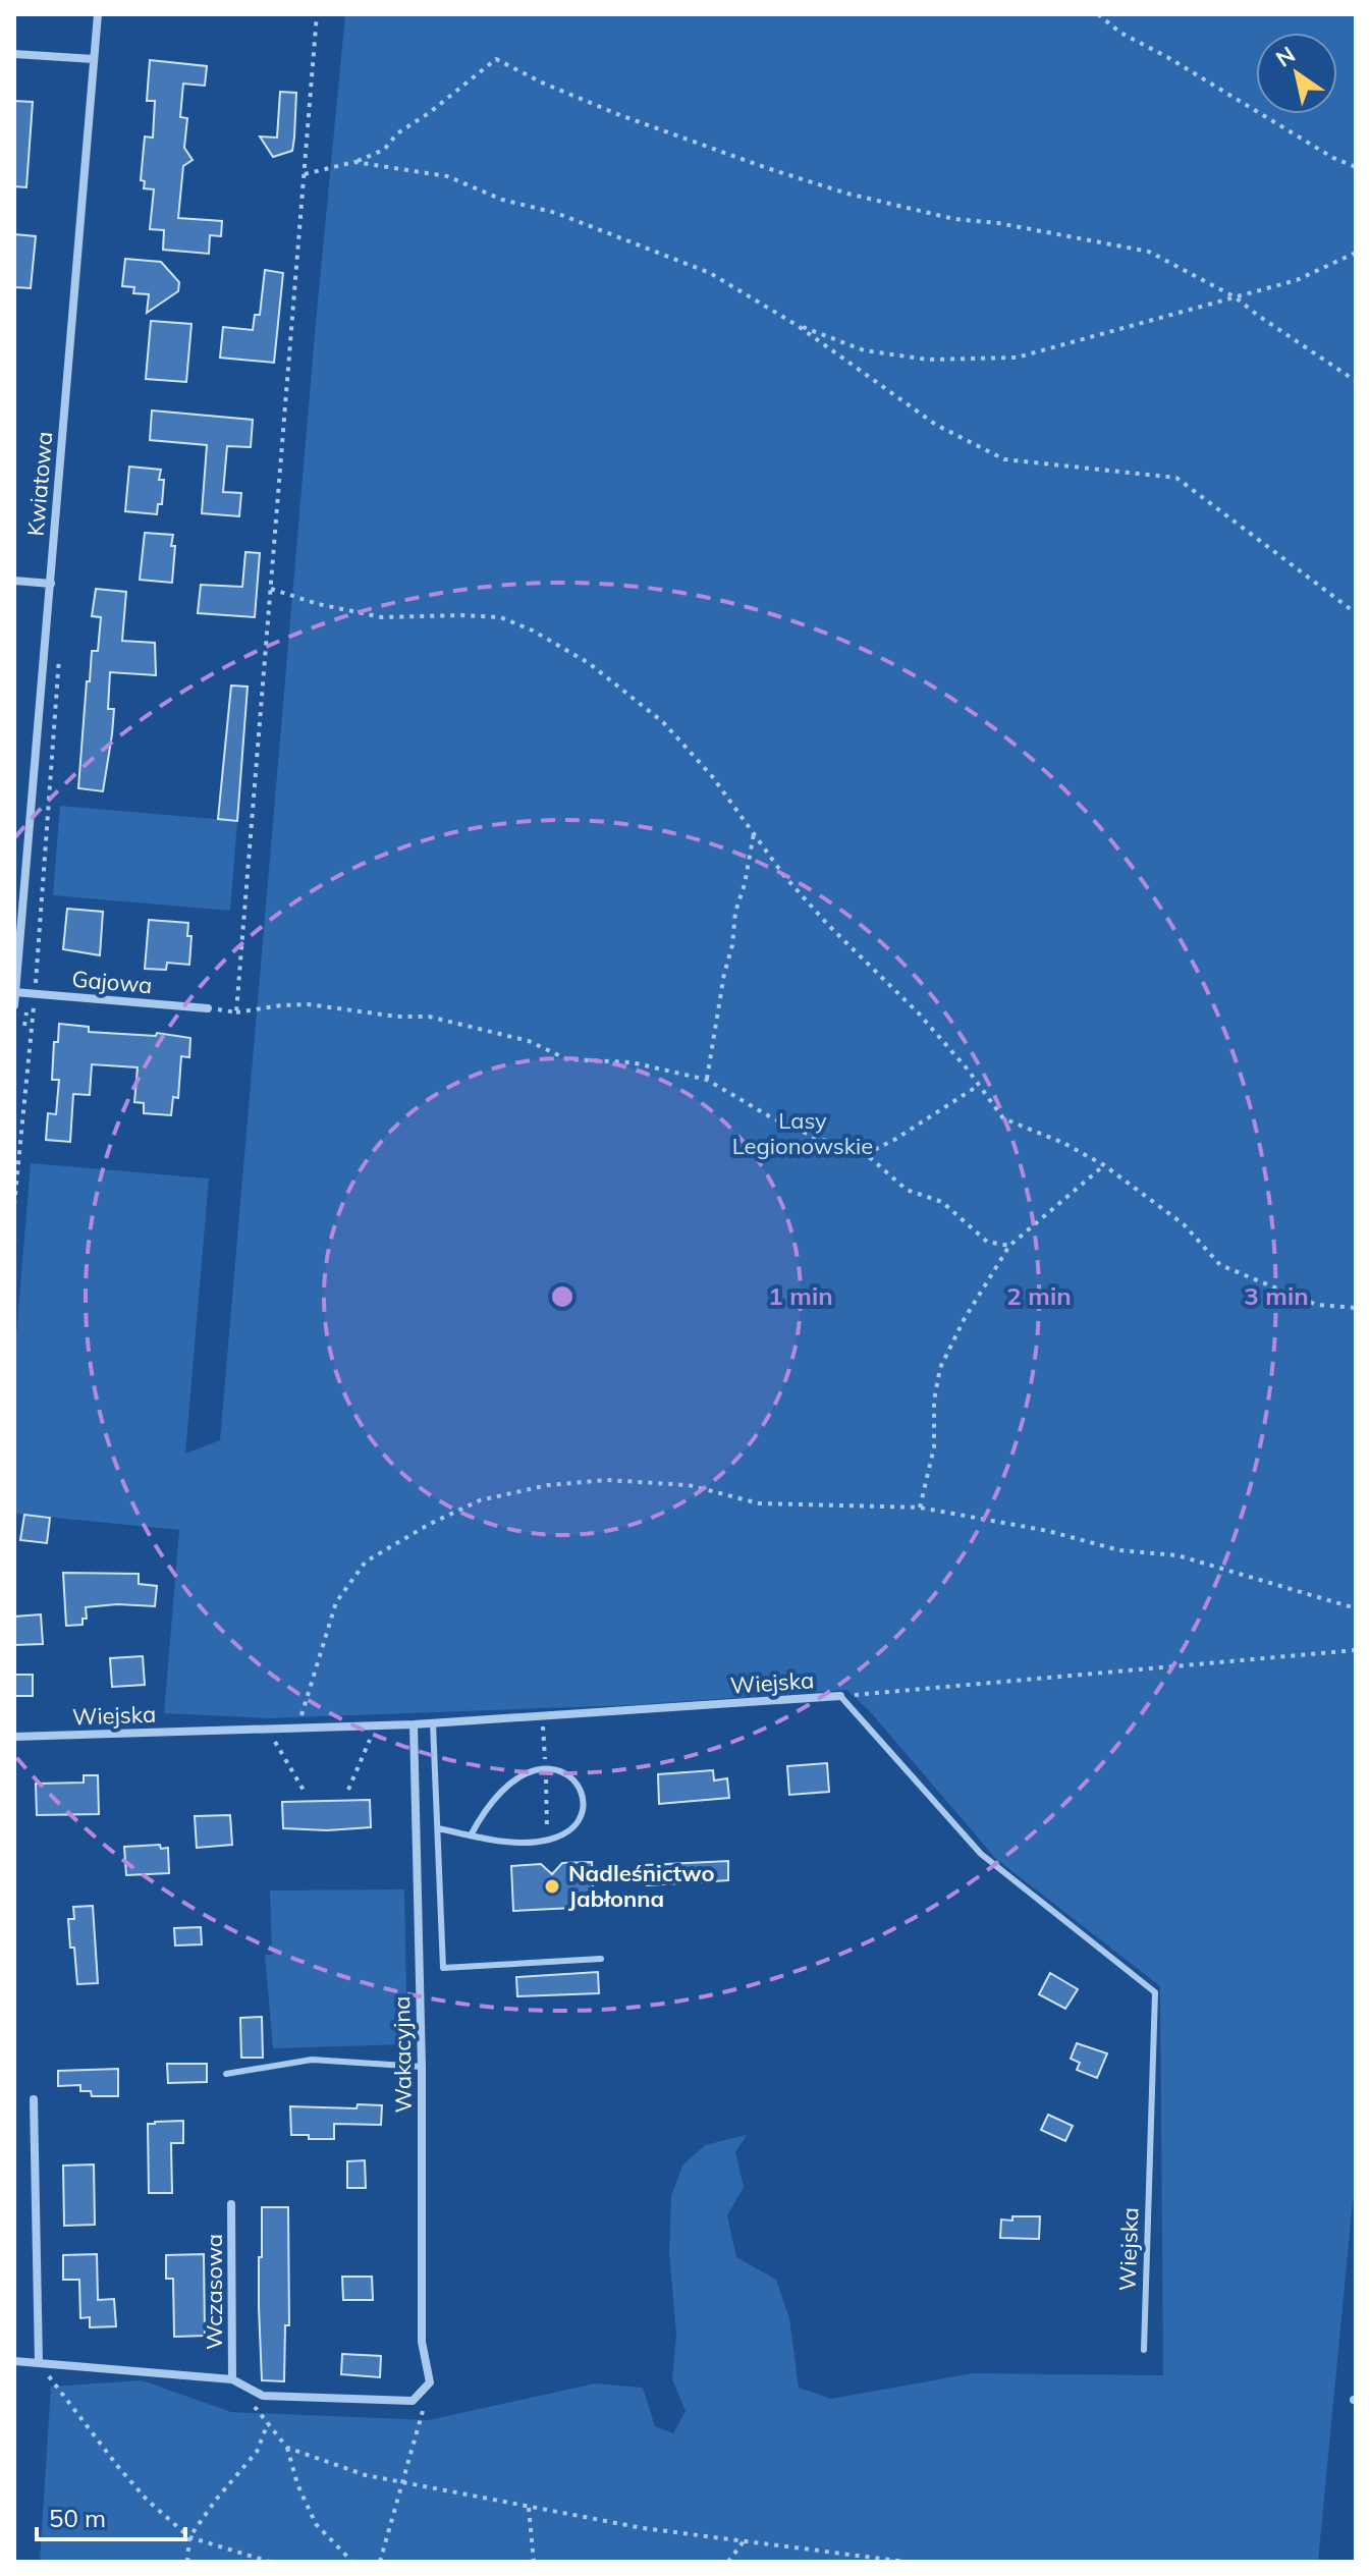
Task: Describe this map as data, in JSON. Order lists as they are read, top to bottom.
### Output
{
  "streets": {
    "street": [
      "Kwiatowa",
      "Gajowa",
      "Wiejska",
      "Wakacyjna",
      "Wczasowa"
    ]
  },
  "crossings": [
    ["Kwiatowa", "Gajowa"],
    ["Wiejska", "Wakacyjna"],
    ["Wakacyjna", "Wczasowa"]
  ],
  "parks": ["Lasy Legionowskie"],
  "places": ["Nadleśnictwo Jabłonna"],
  "scale_bar": "50 m",
  "north": "top left",
  "rings": ["1 min", "2 min", "3 min"]
}
